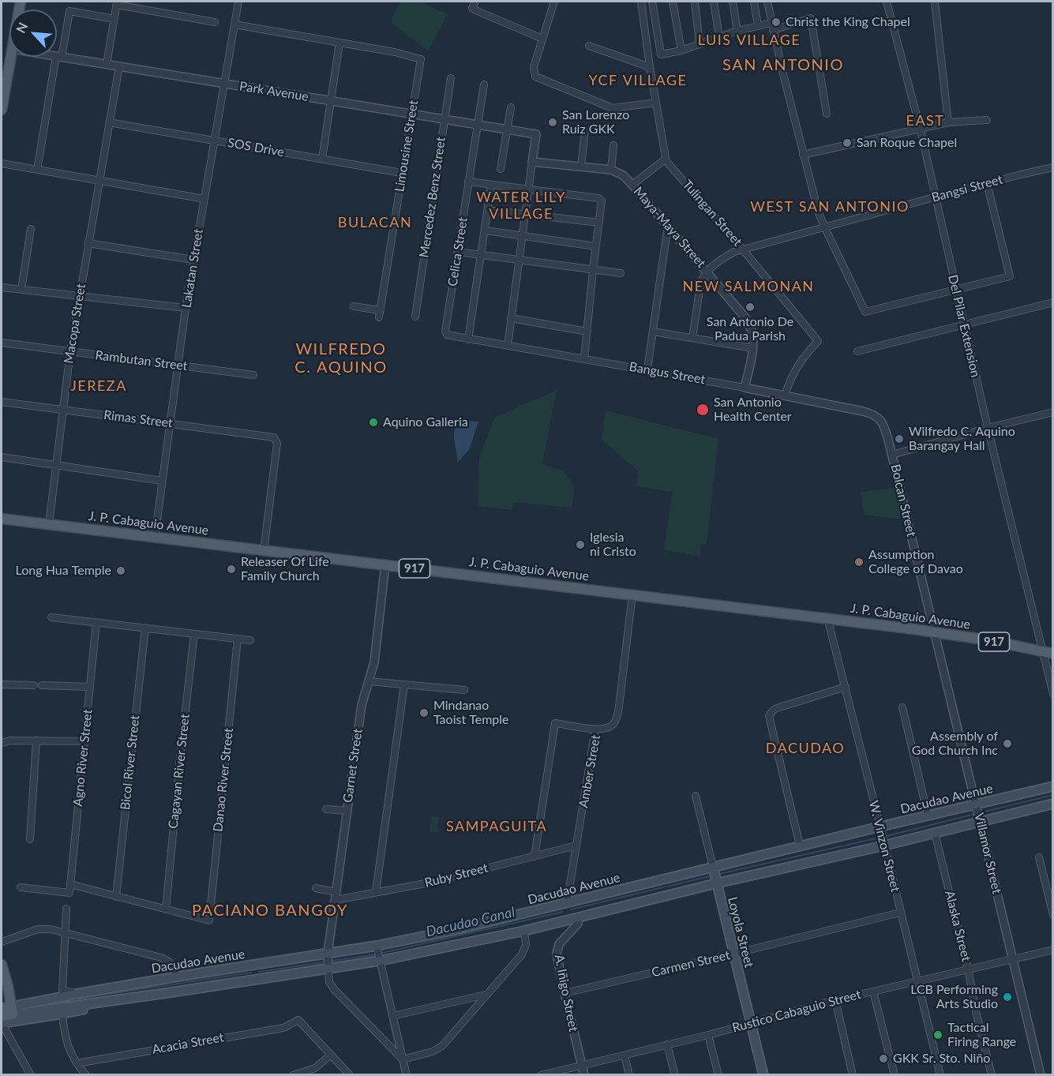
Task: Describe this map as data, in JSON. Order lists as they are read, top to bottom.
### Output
{
  "streets": {
    "main road": [
      "J. P. Cabaguio Avenue",
      "917",
      "Dacudao Avenue",
      "Loyola Street"
    ],
    "street": [
      "Park Avenue",
      "Limousine Street",
      "SOS Drive",
      "Bangsi Street",
      "Mercedez Benz Street",
      "Tulingan Street",
      "Maya-Maya Street",
      "Celica Street",
      "Lakatan Street",
      "Macopa Street",
      "Del Pilar Extension",
      "Rambutan Street",
      "Bangus Street",
      "Rimas Street",
      "Bolcan Street",
      "Agno River Street",
      "Bicol River Street",
      "Garnet Street",
      "Cagayan River Street",
      "Amber Street",
      "Danao River Street",
      "W. Vinzon Street",
      "Villamor Street",
      "Ruby Street",
      "Alaska Street",
      "Carmen Street",
      "A. Iñigo Street",
      "Rustico Cabaguio Street",
      "Acacia Street"
    ]
  },
  "crossings": [
    ["Park Avenue", "Limousine Street"],
    ["Park Avenue", "Mercedez Benz Street"],
    ["Park Avenue", "Maya-Maya Street"],
    ["Park Avenue", "Celica Street"],
    ["Park Avenue", "Lakatan Street"],
    ["Park Avenue", "Macopa Street"],
    ["Limousine Street", "SOS Drive"],
    ["SOS Drive", "Lakatan Street"],
    ["SOS Drive", "Macopa Street"],
    ["Bangsi Street", "Tulingan Street"],
    ["Bangsi Street", "Maya-Maya Street"],
    ["Bangsi Street", "Del Pilar Extension"],
    ["Tulingan Street", "Bangus Street"],
    ["Maya-Maya Street", "Bangus Street"],
    ["Celica Street", "Bangus Street"],
    ["Lakatan Street", "Rambutan Street"],
    ["Lakatan Street", "Rimas Street"],
    ["Lakatan Street", "J. P. Cabaguio Avenue"],
    ["Macopa Street", "Rambutan Street"],
    ["Macopa Street", "Rimas Street"],
    ["Macopa Street", "J. P. Cabaguio Avenue"],
    ["Del Pilar Extension", "J. P. Cabaguio Avenue"],
    ["Bangus Street", "Bolcan Street"],
    ["Rimas Street", "J. P. Cabaguio Avenue"],
    ["Bolcan Street", "J. P. Cabaguio Avenue"],
    ["Bolcan Street", "Villamor Street"],
    ["J. P. Cabaguio Avenue", "Garnet Street"],
    ["J. P. Cabaguio Avenue", "Amber Street"],
    ["J. P. Cabaguio Avenue", "W. Vinzon Street"],
    ["J. P. Cabaguio Avenue", "Villamor Street"],
    ["Garnet Street", "Dacudao Avenue"],
    ["Garnet Street", "Ruby Street"],
    ["Cagayan River Street", "Danao River Street"],
    ["Amber Street", "Dacudao Avenue"],
    ["Amber Street", "Ruby Street"],
    ["Dacudao Avenue", "W. Vinzon Street"],
    ["Dacudao Avenue", "Villamor Street"],
    ["Dacudao Avenue", "Alaska Street"],
    ["Dacudao Avenue", "Loyola Street"],
    ["Dacudao Avenue", "A. Iñigo Street"],
    ["W. Vinzon Street", "Carmen Street"],
    ["W. Vinzon Street", "Rustico Cabaguio Street"],
    ["Villamor Street", "Rustico Cabaguio Street"],
    ["Alaska Street", "Rustico Cabaguio Street"],
    ["Loyola Street", "Carmen Street"],
    ["Loyola Street", "Rustico Cabaguio Street"],
    ["Carmen Street", "A. Iñigo Street"],
    ["A. Iñigo Street", "Rustico Cabaguio Street"]
  ],
  "districts": [
    "LUIS VILLAGE",
    "SAN ANTONIO",
    "YCF VILLAGE",
    "EAST",
    "WATER LILY VILLAGE",
    "WEST SAN ANTONIO",
    "BULACAN",
    "NEW SALMONAN",
    "WILFREDO C. AQUINO",
    "JEREZA",
    "DACUDAO",
    "SAMPAGUITA",
    "PACIANO BANGOY"
  ],
  "water": ["Dacudao Canal"],
  "places": [
    "Christ the King Chapel",
    "San Lorenzo Ruiz GKK",
    "San Roque Chapel",
    "San Antonio De Padua Parish",
    "San Antonio Health Center",
    "Aquino Galleria",
    "Wilfredo C. Aquino Barangay Hall",
    "Iglesia ni Cristo",
    "Assumption College of Davao",
    "Releaser Of Life Family Church",
    "Long Hua Temple",
    "Mindanao Taoist Temple",
    "Assembly of God Church Inc",
    "LCB Performing Arts Studio",
    "Tactical Firing Range",
    "GKK Sr. Sto. Niño"
  ],
  "north": "top left"
}
